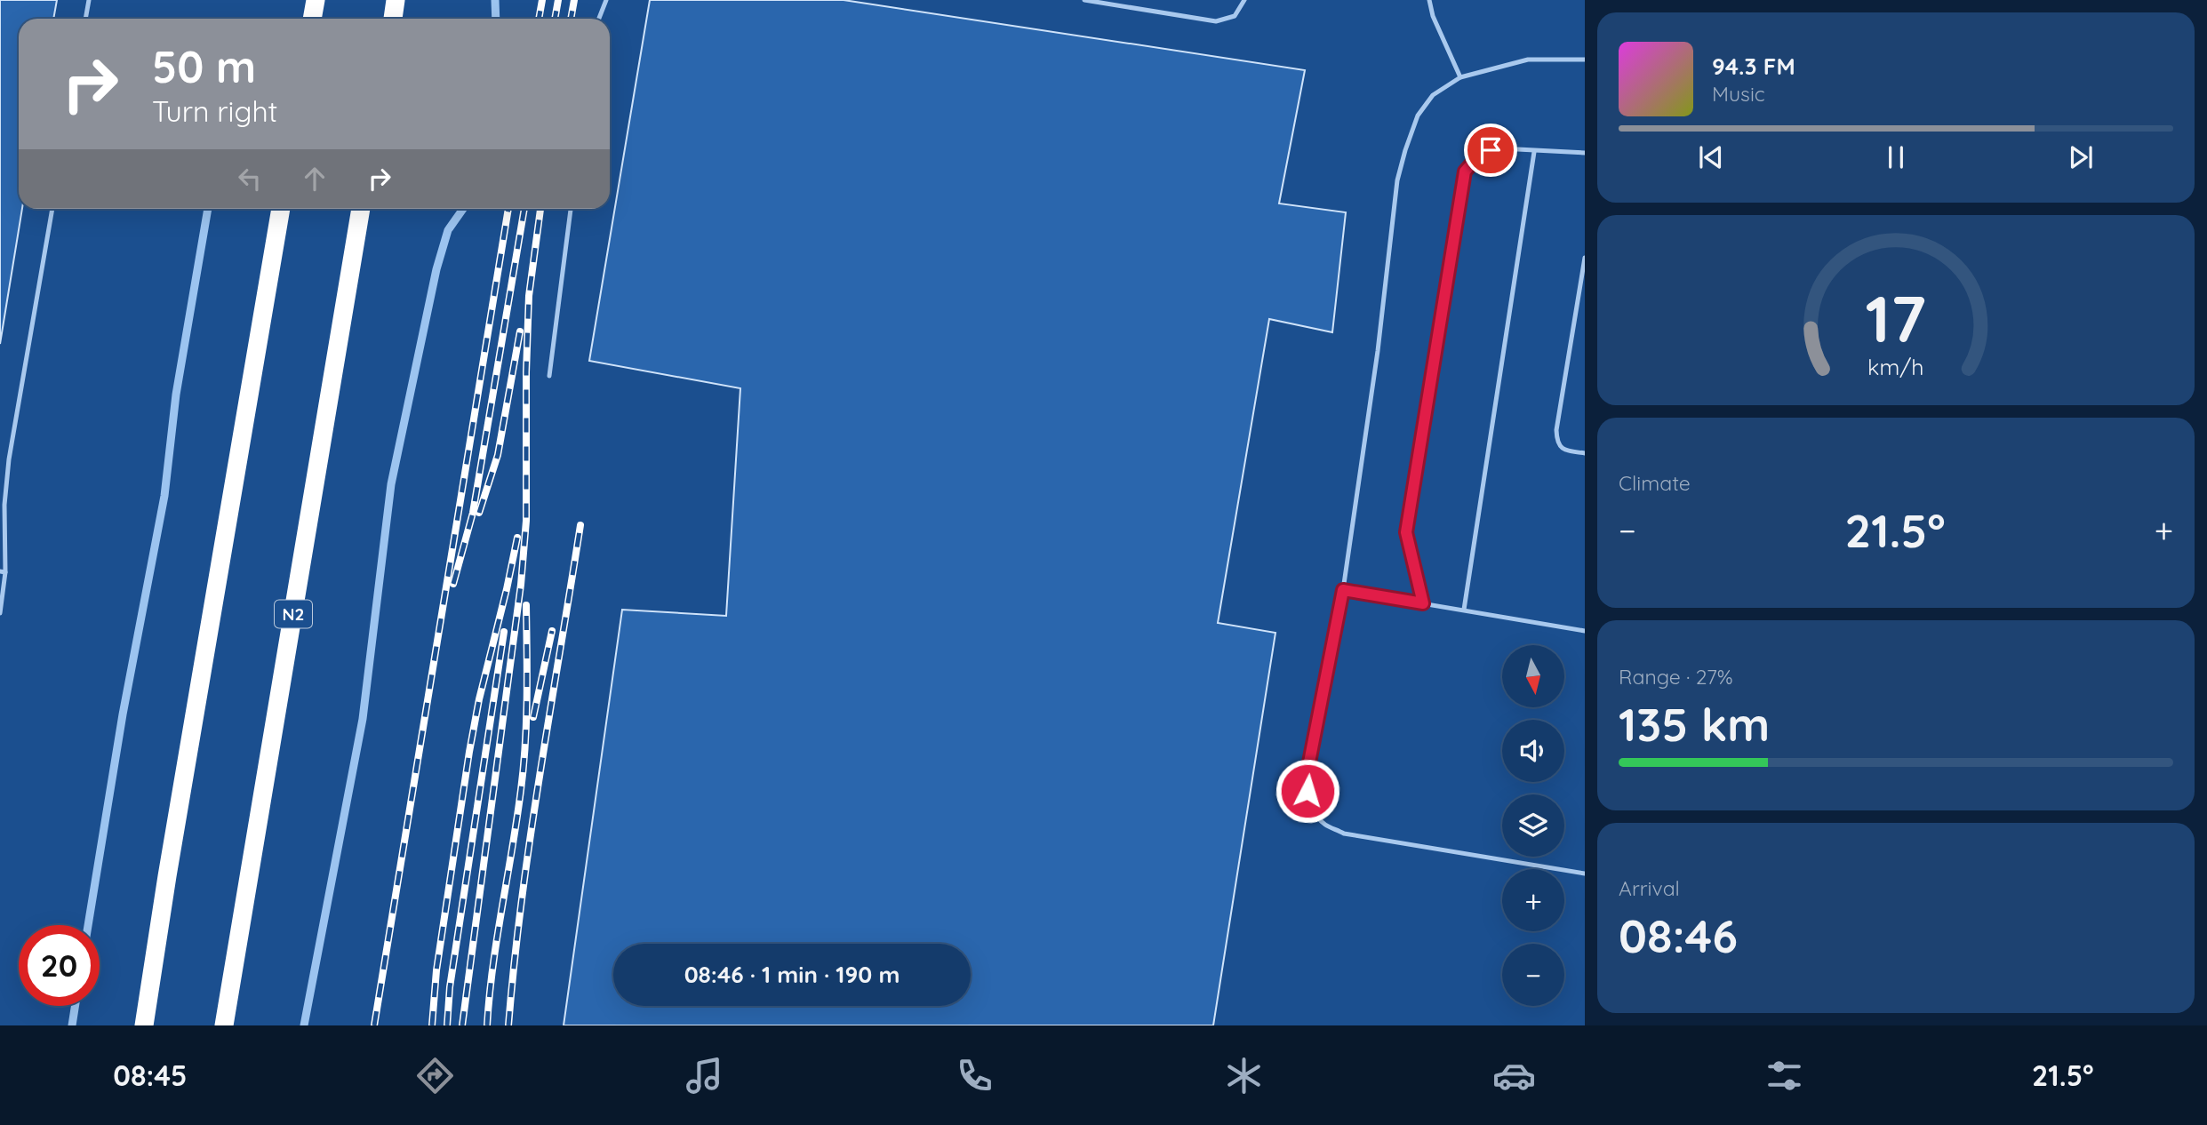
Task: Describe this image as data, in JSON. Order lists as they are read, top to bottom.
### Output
{
  "streets": {
    "highway": ["N2"]
  },
  "north": "bottom",
  "page": {
    "turn": ["50 m", "Turn right"],
    "song": ["94.3 FM", "Music"],
    "tile": [
      "Climate",
      ["Range · 27%", "135 km"],
      ["Arrival", "08:46"]
    ],
    "heat": ["−", "21.5°", "+"],
    "map_buttons": ["+", "−"],
    "limit": "20",
    "trip": "08:46 · 1 min · 190 m",
    "tabs": ["08:45", "21.5°"],
    "gauge": ["17", "km/h"]
  }
}
